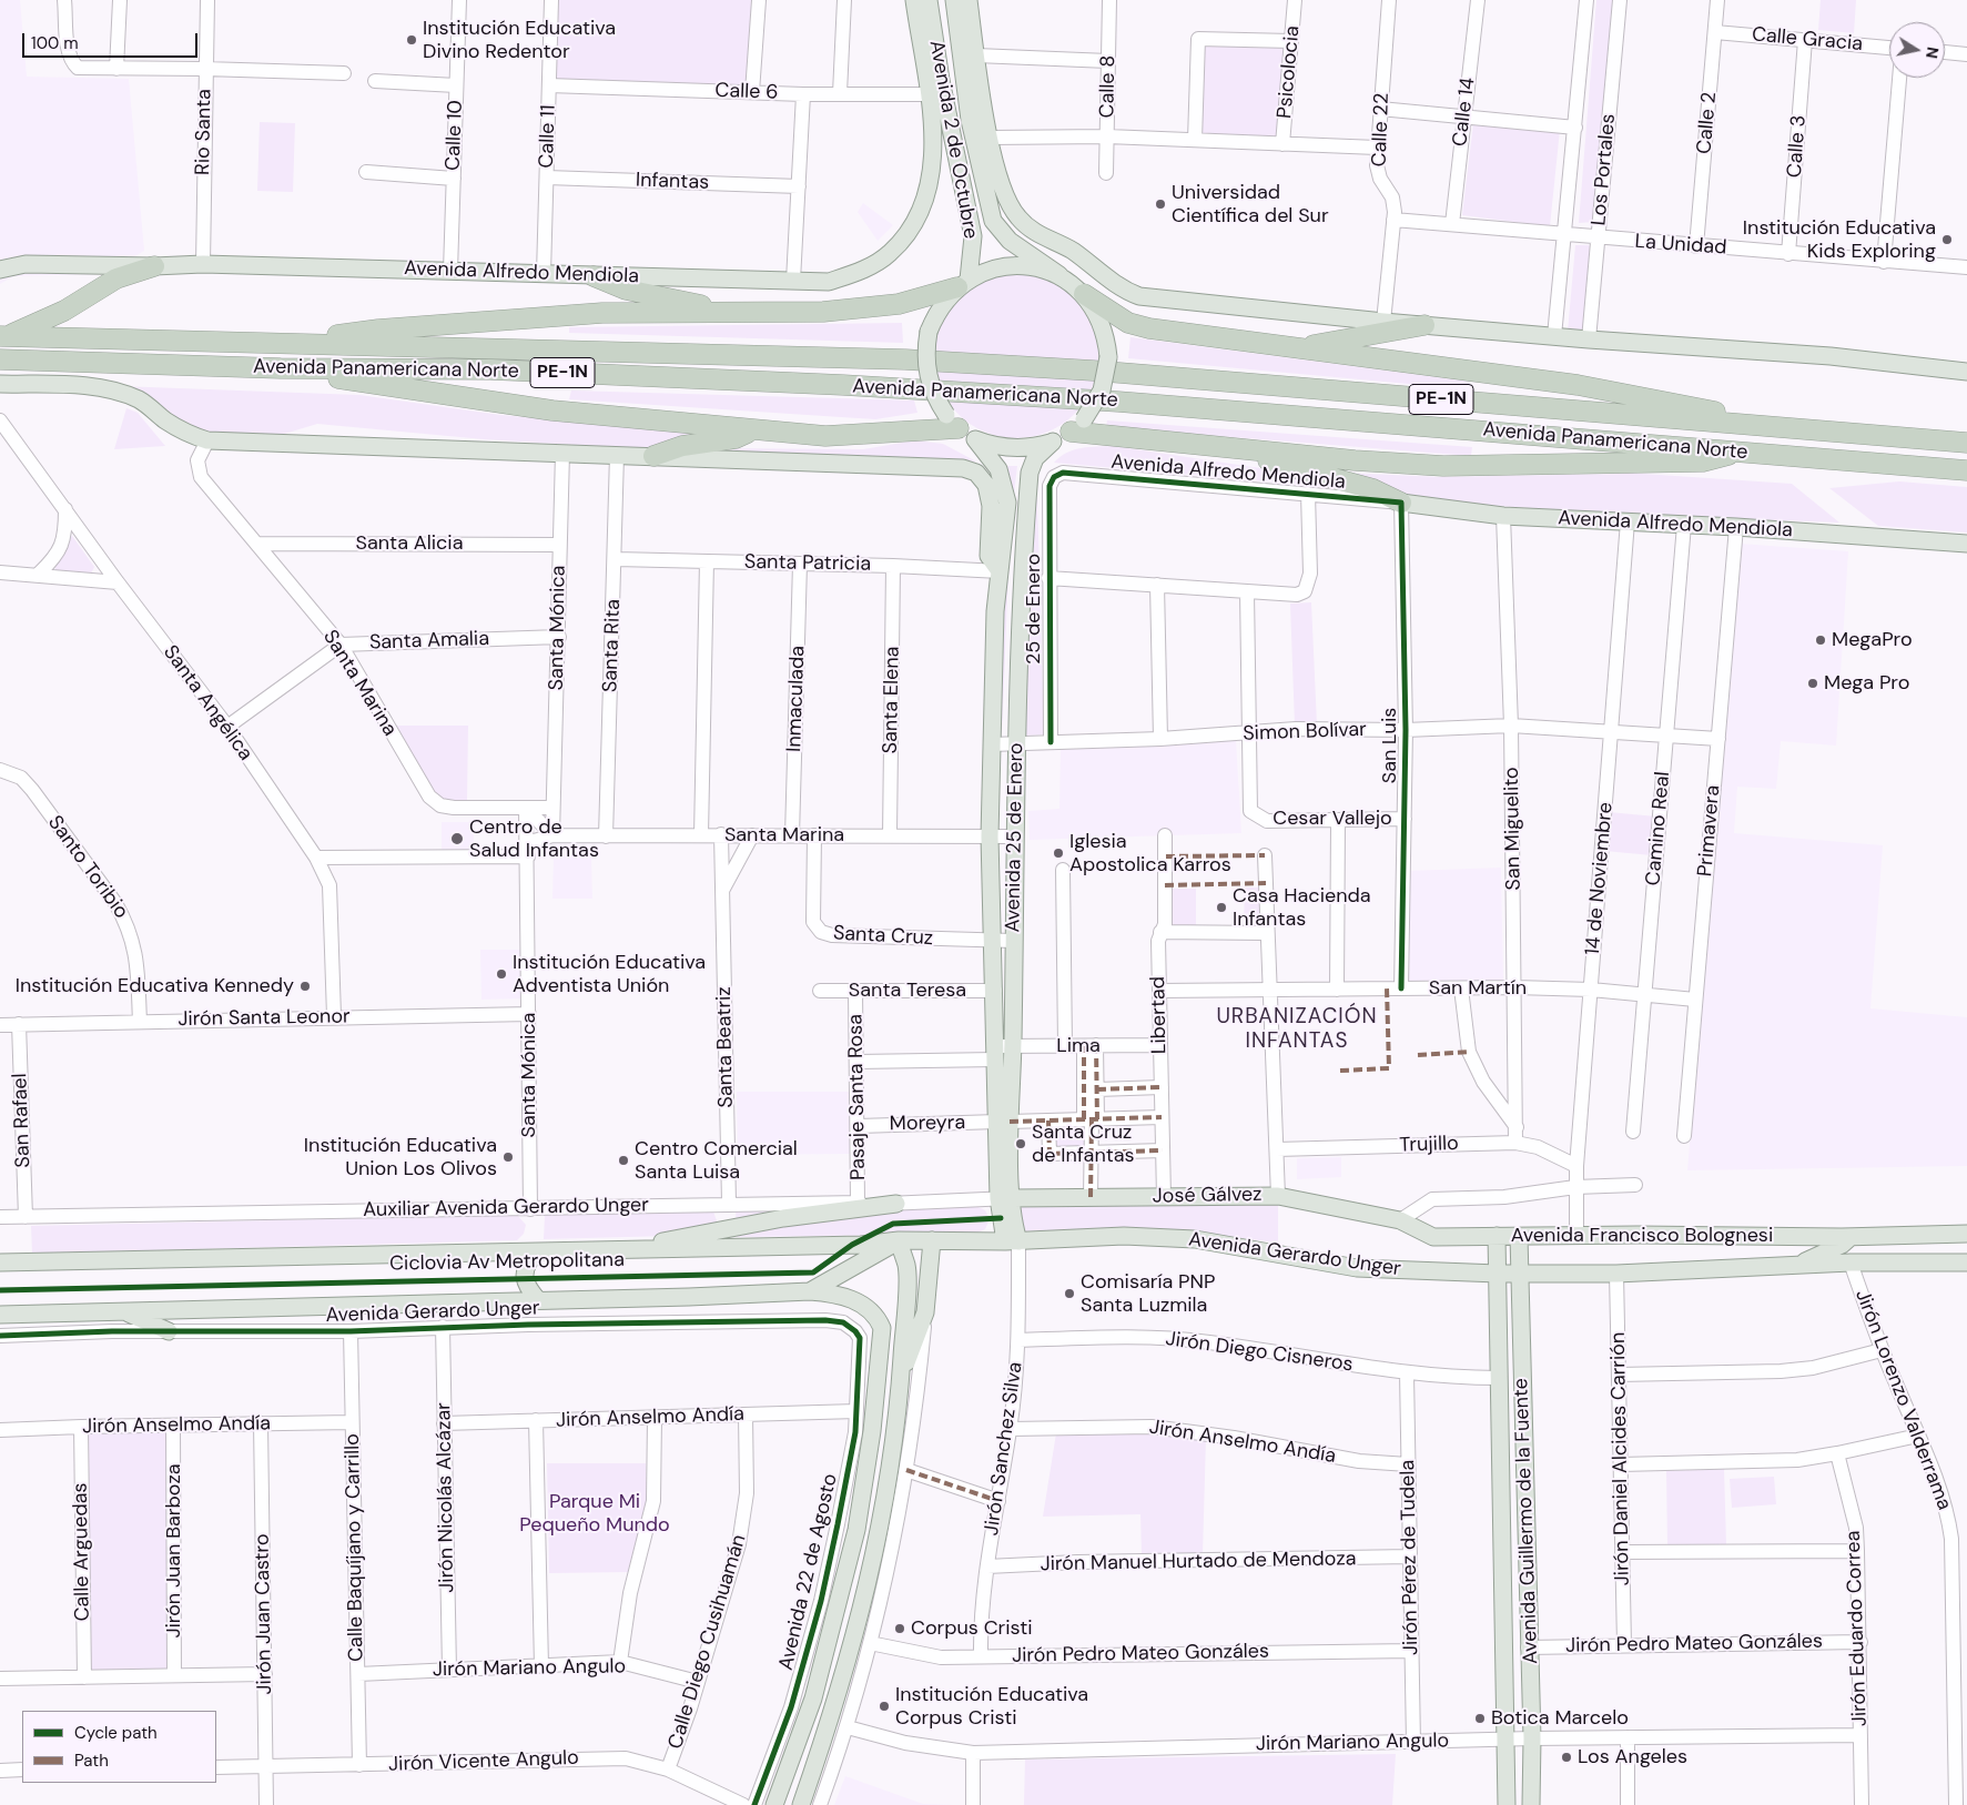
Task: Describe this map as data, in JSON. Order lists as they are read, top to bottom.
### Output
{
  "streets": {
    "highway": ["Avenida Panamericana Norte", "PE-1N"],
    "main road": [
      "Avenida 2 de Octubre",
      "Avenida Alfredo Mendiola",
      "Avenida 25 de Enero",
      "José Gálvez",
      "Avenida Francisco Bolognesi",
      "Avenida Gerardo Unger",
      "Avenida Guillermo de la Fuente",
      "Avenida 22 de Agosto"
    ],
    "street": [
      "Calle Gracia",
      "Psicolocia",
      "Calle 8",
      "Calle 6",
      "Calle 14",
      "Calle 2",
      "Calle 22",
      "Rio Santa",
      "Calle 10",
      "Calle 11",
      "Calle 3",
      "Los Portales",
      "Infantas",
      "La Unidad",
      "Santa Alicia",
      "Santa Patricia",
      "25 de Enero",
      "Santa Mónica",
      "Santa Amalia",
      "Santa Rita",
      "Santa Marina",
      "Inmaculada",
      "Santa Elena",
      "Santa Angélica",
      "Simon Bolívar",
      "San Luis",
      "Cesar Vallejo",
      "San Miguelito",
      "Camino Real",
      "Primavera",
      "Santo Toribio",
      "14 de Noviembre",
      "Santa Cruz",
      "San Martín",
      "Santa Teresa",
      "Libertad",
      "Jirón Santa Leonor",
      "Lima",
      "Santa Beatriz",
      "Pasaje Santa Rosa",
      "San Rafael",
      "Moreyra",
      "Trujillo",
      "Auxiliar Avenida Gerardo Unger",
      "Jirón Diego Cisneros",
      "Jirón Lorenzo Valderrama",
      "Jirón Anselmo Andía",
      "Jirón Sanchez Silva",
      "Jirón Daniel Alcides Carrión",
      "Jirón Nicolás Alcázar",
      "Calle Baquíjano y Carrillo",
      "Jirón Juan Barboza",
      "Calle Arguedas",
      "Jirón Pérez de Tudela",
      "Jirón Manuel Hurtado de Mendoza",
      "Jirón Juan Castro",
      "Jirón Eduardo Correa",
      "Calle Diego Cusihuamán",
      "Jirón Pedro Mateo Gonzáles",
      "Jirón Mariano Angulo",
      "Jirón Vicente Angulo"
    ],
    "cycle path": ["Ciclovia Av Metropolitana"]
  },
  "crossings": [
    ["Calle Gracia", "Calle 2"],
    ["Calle Gracia", "Calle 3"],
    ["Calle 6", "Calle 11"],
    ["Calle 6", "Avenida 2 de Octubre"],
    ["Calle 14", "La Unidad"],
    ["Calle 2", "La Unidad"],
    ["Calle 22", "Avenida 2 de Octubre"],
    ["Calle 22", "La Unidad"],
    ["Rio Santa", "Avenida Alfredo Mendiola"],
    ["Calle 10", "Avenida Alfredo Mendiola"],
    ["Calle 11", "Infantas"],
    ["Calle 11", "Avenida Alfredo Mendiola"],
    ["Avenida 2 de Octubre", "Avenida Alfredo Mendiola"],
    ["Avenida 2 de Octubre", "Avenida 25 de Enero"],
    ["Calle 3", "La Unidad"],
    ["Los Portales", "La Unidad"],
    ["Avenida Alfredo Mendiola", "25 de Enero"],
    ["Avenida Alfredo Mendiola", "San Luis"],
    ["Avenida Alfredo Mendiola", "San Miguelito"],
    ["Avenida Alfredo Mendiola", "Camino Real"],
    ["Avenida Alfredo Mendiola", "Primavera"],
    ["Avenida Alfredo Mendiola", "14 de Noviembre"],
    ["Santa Alicia", "Santa Mónica"],
    ["Santa Alicia", "Santa Marina"],
    ["Santa Patricia", "Santa Rita"],
    ["Santa Patricia", "Inmaculada"],
    ["Santa Patricia", "Santa Elena"],
    ["Santa Patricia", "Avenida 25 de Enero"],
    ["25 de Enero", "Simon Bolívar"],
    ["Santa Mónica", "Santa Amalia"],
    ["Santa Mónica", "Santa Marina"],
    ["Santa Mónica", "Jirón Santa Leonor"],
    ["Santa Mónica", "Auxiliar Avenida Gerardo Unger"],
    ["Santa Amalia", "Santa Marina"],
    ["Santa Amalia", "Santa Angélica"],
    ["Santa Rita", "Santa Marina"],
    ["Santa Marina", "Inmaculada"],
    ["Santa Marina", "Santa Elena"],
    ["Santa Marina", "Santa Angélica"],
    ["Santa Marina", "Avenida 25 de Enero"],
    ["Santa Marina", "Santa Cruz"],
    ["Santa Marina", "Santa Beatriz"],
    ["Santa Angélica", "Jirón Santa Leonor"],
    ["Simon Bolívar", "San Luis"],
    ["Simon Bolívar", "Cesar Vallejo"],
    ["Simon Bolívar", "San Miguelito"],
    ["Simon Bolívar", "Camino Real"],
    ["Simon Bolívar", "Primavera"],
    ["Simon Bolívar", "Avenida 25 de Enero"],
    ["Simon Bolívar", "14 de Noviembre"],
    ["San Luis", "Cesar Vallejo"],
    ["San Luis", "San Martín"],
    ["San Miguelito", "San Martín"],
    ["San Miguelito", "Trujillo"],
    ["Camino Real", "San Martín"],
    ["Primavera", "San Martín"],
    ["Avenida 25 de Enero", "Santa Cruz"],
    ["Avenida 25 de Enero", "Santa Teresa"],
    ["Avenida 25 de Enero", "Lima"],
    ["Avenida 25 de Enero", "Moreyra"],
    ["Avenida 25 de Enero", "José Gálvez"],
    ["Avenida 25 de Enero", "Auxiliar Avenida Gerardo Unger"],
    ["Avenida 25 de Enero", "Avenida Gerardo Unger"],
    ["Avenida 25 de Enero", "Jirón Sanchez Silva"],
    ["Santo Toribio", "Jirón Santa Leonor"],
    ["14 de Noviembre", "San Martín"],
    ["14 de Noviembre", "Trujillo"],
    ["14 de Noviembre", "Avenida Francisco Bolognesi"],
    ["San Martín", "Libertad"],
    ["Santa Teresa", "Pasaje Santa Rosa"],
    ["Libertad", "Lima"],
    ["Libertad", "Moreyra"],
    ["Libertad", "José Gálvez"],
    ["Jirón Santa Leonor", "San Rafael"],
    ["Lima", "Pasaje Santa Rosa"],
    ["Santa Beatriz", "Auxiliar Avenida Gerardo Unger"],
    ["Pasaje Santa Rosa", "Moreyra"],
    ["Pasaje Santa Rosa", "Auxiliar Avenida Gerardo Unger"],
    ["San Rafael", "Auxiliar Avenida Gerardo Unger"],
    ["José Gálvez", "Auxiliar Avenida Gerardo Unger"],
    ["José Gálvez", "Avenida Francisco Bolognesi"],
    ["Avenida Francisco Bolognesi", "Avenida Gerardo Unger"],
    ["Avenida Francisco Bolognesi", "Avenida Guillermo de la Fuente"],
    ["Avenida Gerardo Unger", "Jirón Lorenzo Valderrama"],
    ["Avenida Gerardo Unger", "Jirón Sanchez Silva"],
    ["Avenida Gerardo Unger", "Jirón Daniel Alcides Carrión"],
    ["Avenida Gerardo Unger", "Jirón Nicolás Alcázar"],
    ["Avenida Gerardo Unger", "Avenida Guillermo de la Fuente"],
    ["Avenida Gerardo Unger", "Calle Baquíjano y Carrillo"],
    ["Avenida Gerardo Unger", "Avenida 22 de Agosto"],
    ["Jirón Diego Cisneros", "Jirón Sanchez Silva"],
    ["Jirón Diego Cisneros", "Avenida Guillermo de la Fuente"],
    ["Jirón Diego Cisneros", "Jirón Pérez de Tudela"],
    ["Jirón Anselmo Andía", "Jirón Sanchez Silva"],
    ["Jirón Anselmo Andía", "Jirón Nicolás Alcázar"],
    ["Jirón Anselmo Andía", "Calle Baquíjano y Carrillo"],
    ["Jirón Anselmo Andía", "Jirón Juan Barboza"],
    ["Jirón Anselmo Andía", "Calle Arguedas"],
    ["Jirón Anselmo Andía", "Jirón Pérez de Tudela"],
    ["Jirón Anselmo Andía", "Avenida 22 de Agosto"],
    ["Jirón Anselmo Andía", "Jirón Juan Castro"],
    ["Jirón Anselmo Andía", "Calle Diego Cusihuamán"],
    ["Jirón Sanchez Silva", "Jirón Manuel Hurtado de Mendoza"],
    ["Jirón Sanchez Silva", "Jirón Pedro Mateo Gonzáles"],
    ["Jirón Daniel Alcides Carrión", "Jirón Pedro Mateo Gonzáles"],
    ["Jirón Nicolás Alcázar", "Jirón Mariano Angulo"],
    ["Avenida Guillermo de la Fuente", "Jirón Pedro Mateo Gonzáles"],
    ["Avenida Guillermo de la Fuente", "Jirón Mariano Angulo"],
    ["Calle Baquíjano y Carrillo", "Jirón Mariano Angulo"],
    ["Calle Baquíjano y Carrillo", "Jirón Vicente Angulo"],
    ["Jirón Pérez de Tudela", "Jirón Manuel Hurtado de Mendoza"],
    ["Jirón Pérez de Tudela", "Jirón Pedro Mateo Gonzáles"],
    ["Jirón Pérez de Tudela", "Jirón Mariano Angulo"],
    ["Jirón Juan Castro", "Jirón Vicente Angulo"],
    ["Jirón Eduardo Correa", "Jirón Pedro Mateo Gonzáles"],
    ["Jirón Eduardo Correa", "Jirón Mariano Angulo"],
    ["Calle Diego Cusihuamán", "Jirón Mariano Angulo"],
    ["Calle Diego Cusihuamán", "Jirón Vicente Angulo"]
  ],
  "districts": ["URBANIZACIÓN INFANTAS"],
  "parks": ["Parque Mi Pequeño Mundo"],
  "places": [
    "Institución Educativa Divino Redentor",
    "Universidad Científica del Sur",
    "Institución Educativa Kids Exploring",
    "MegaPro",
    "Mega Pro",
    "Centro de Salud Infantas",
    "Iglesia Apostolica Karros",
    "Casa Hacienda Infantas",
    "Institución Educativa Adventista Unión",
    "Institución Educativa Kennedy",
    "Santa Cruz de Infantas",
    "Institución Educativa Union Los Olivos",
    "Centro Comercial Santa Luisa",
    "Comisaría PNP Santa Luzmila",
    "Corpus Cristi",
    "Institución Educativa Corpus Cristi",
    "Botica Marcelo",
    "Los Angeles"
  ],
  "legend": ["Cycle path", "Path"],
  "scale_bar": "100 m",
  "north": "right"
}
